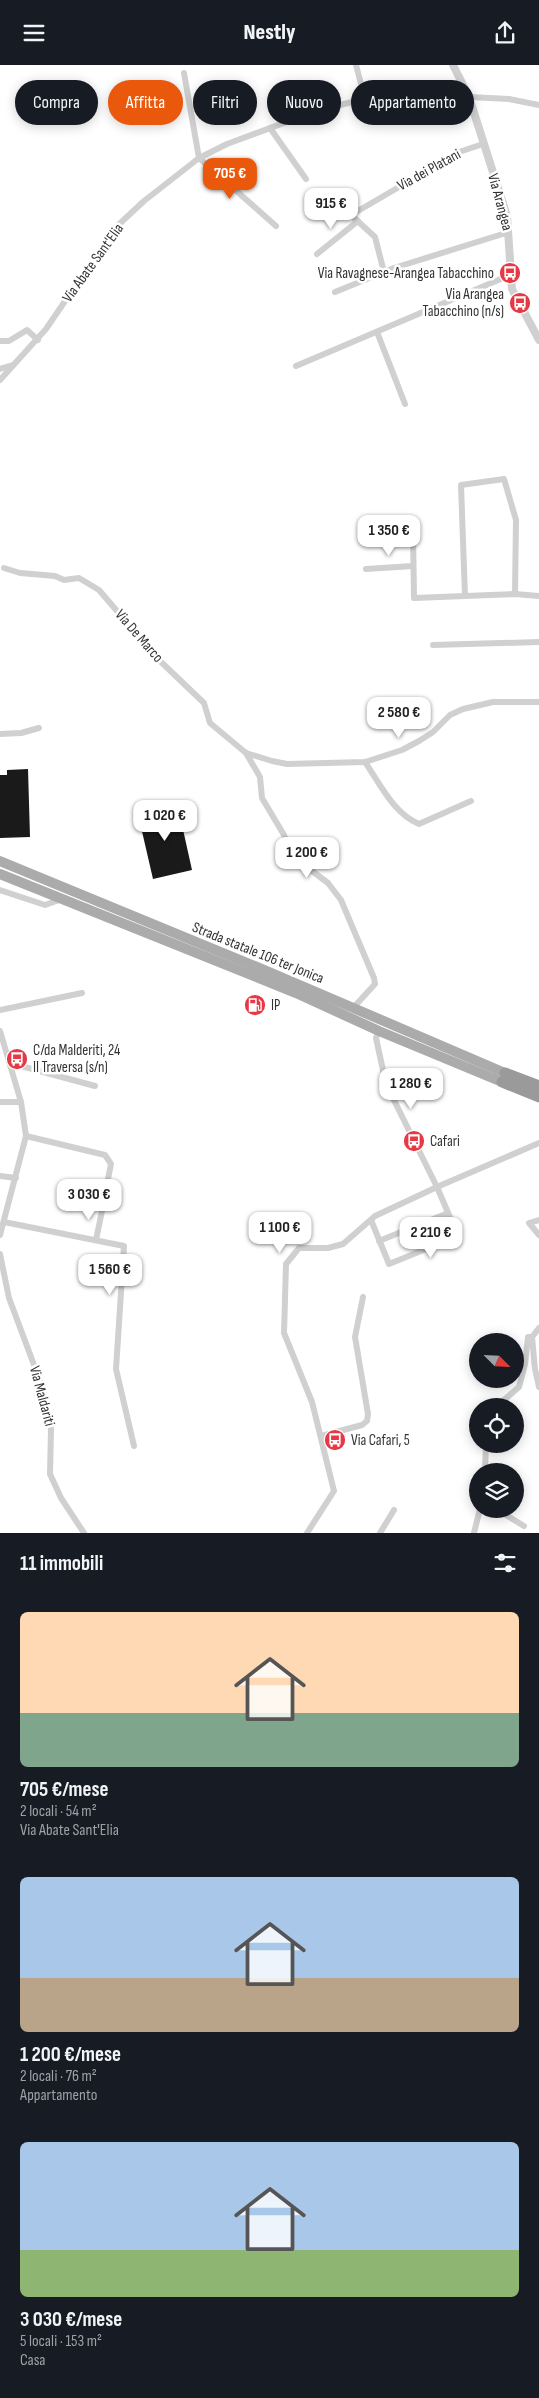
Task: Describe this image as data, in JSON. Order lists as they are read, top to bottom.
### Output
{
  "streets": {
    "main road": ["Strada statale 106 ter Jonica"],
    "street": [
      "Via dei Platani",
      "Via Arangea",
      "Via Abate Sant'Elia",
      "Via De Marco",
      "Via Maldariti"
    ]
  },
  "crossings": [
    ["Via dei Platani", "Via Arangea"]
  ],
  "places": {
    "bus stop": [
      "Via Ravagnese-Arangea Tabacchino",
      "Via Arangea Tabacchino (n/s)",
      "C/da Malderiti, 24 II Traversa (s/n)",
      "Cafari",
      "Via Cafari, 5"
    ],
    "fuel station": ["IP"]
  },
  "north": "bottom right",
  "page": {
    "header": "Nestly",
    "chip": [
      "Compra",
      "Affitta",
      "Filtri",
      "Nuovo",
      "Appartamento"
    ],
    "price": [
      "705 €",
      "915 €",
      "1 350 €",
      "2 580 €",
      "1 020 €",
      "1 200 €",
      "1 280 €",
      "3 030 €",
      "1 100 €",
      "2 210 €",
      "1 560 €"
    ],
    "heading": "11 immobili",
    "list": [
      {
        "name": "705 €/mese",
        "note": "2 locali · 54 m² · Via Abate Sant'Elia"
      },
      {
        "name": "1 200 €/mese",
        "note": "2 locali · 76 m² · Appartamento"
      },
      {
        "name": "3 030 €/mese",
        "note": "5 locali · 153 m² · Casa"
      }
    ]
  }
}
